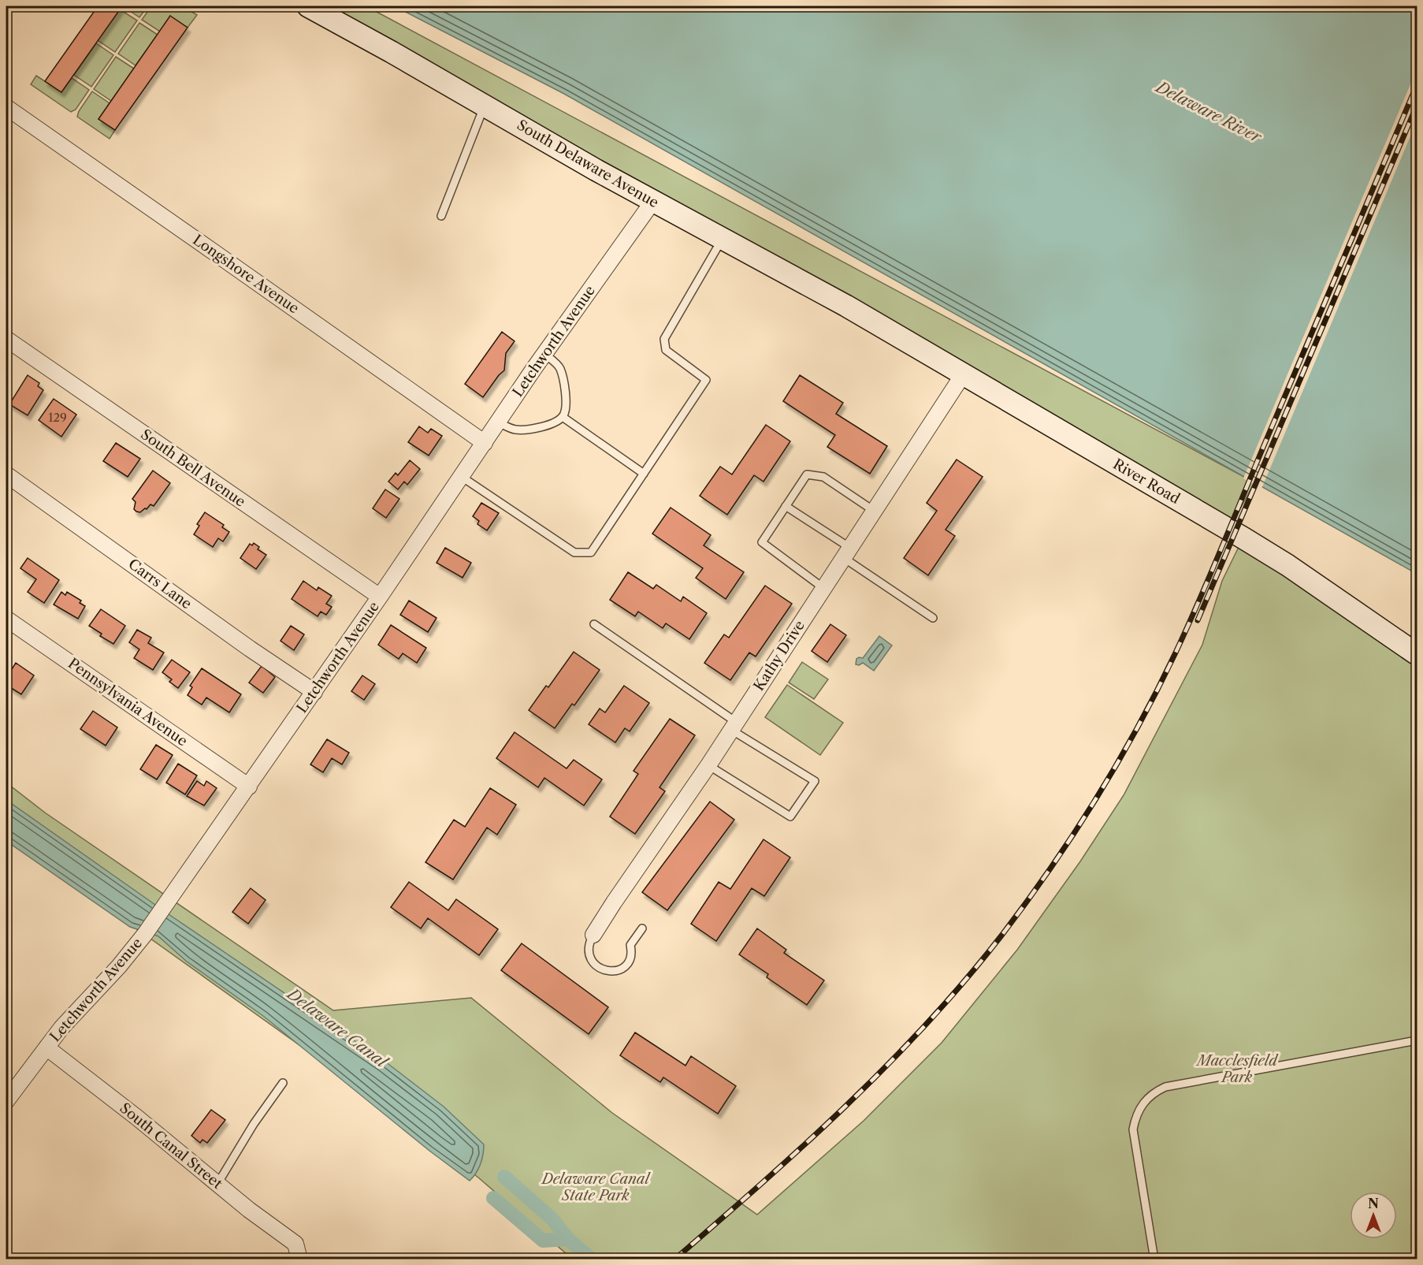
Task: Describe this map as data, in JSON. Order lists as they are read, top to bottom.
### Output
{
  "streets": {
    "main road": ["South Delaware Avenue", "River Road"],
    "street": [
      "Longshore Avenue",
      "Letchworth Avenue",
      "South Bell Avenue",
      "Carrs Lane",
      "Kathy Drive",
      "Pennsylvania Avenue",
      "South Canal Street"
    ]
  },
  "crossings": [
    ["South Delaware Avenue", "Letchworth Avenue"],
    ["South Delaware Avenue", "River Road"],
    ["Longshore Avenue", "Letchworth Avenue"],
    ["Letchworth Avenue", "South Bell Avenue"],
    ["Letchworth Avenue", "Carrs Lane"],
    ["Letchworth Avenue", "Pennsylvania Avenue"],
    ["Letchworth Avenue", "South Canal Street"],
    ["River Road", "Kathy Drive"]
  ],
  "water": ["Delaware River", "Delaware Canal"],
  "parks": ["Macclesfield Park", "Delaware Canal State Park"],
  "house_numbers": ["129"],
  "north": "top"
}
